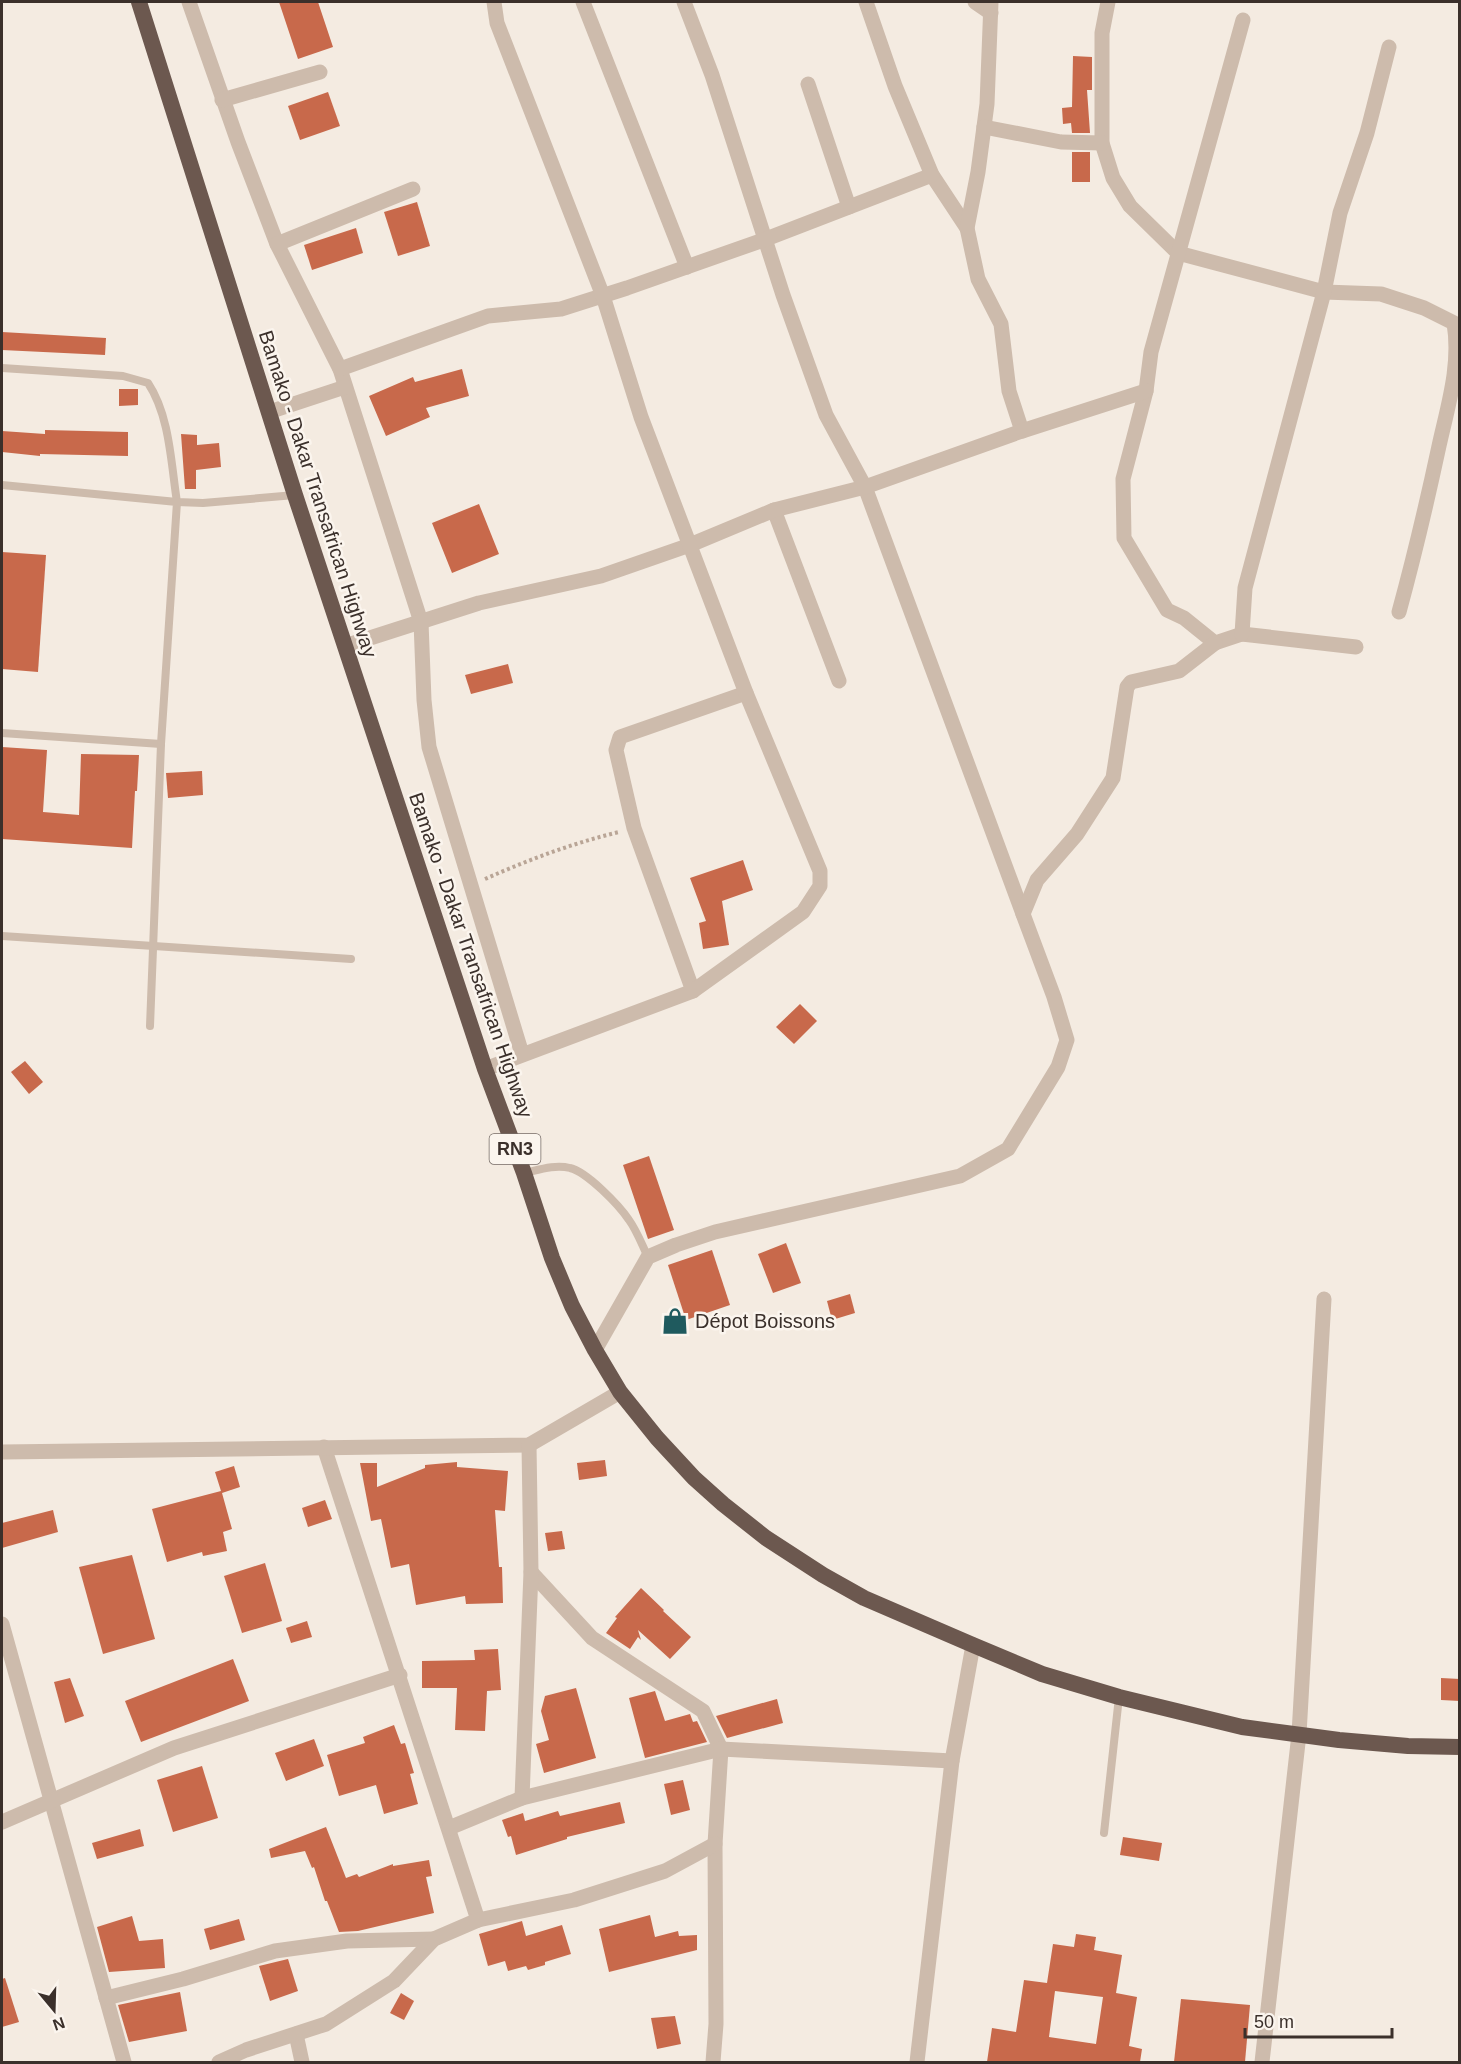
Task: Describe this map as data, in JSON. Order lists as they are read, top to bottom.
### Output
{
  "streets": {
    "highway": ["Bamako - Dakar Transafrican Highway", "RN3"]
  },
  "places": {
    "shop": ["Dépot Boissons"]
  },
  "scale_bar": "50 m",
  "north": "bottom"
}
